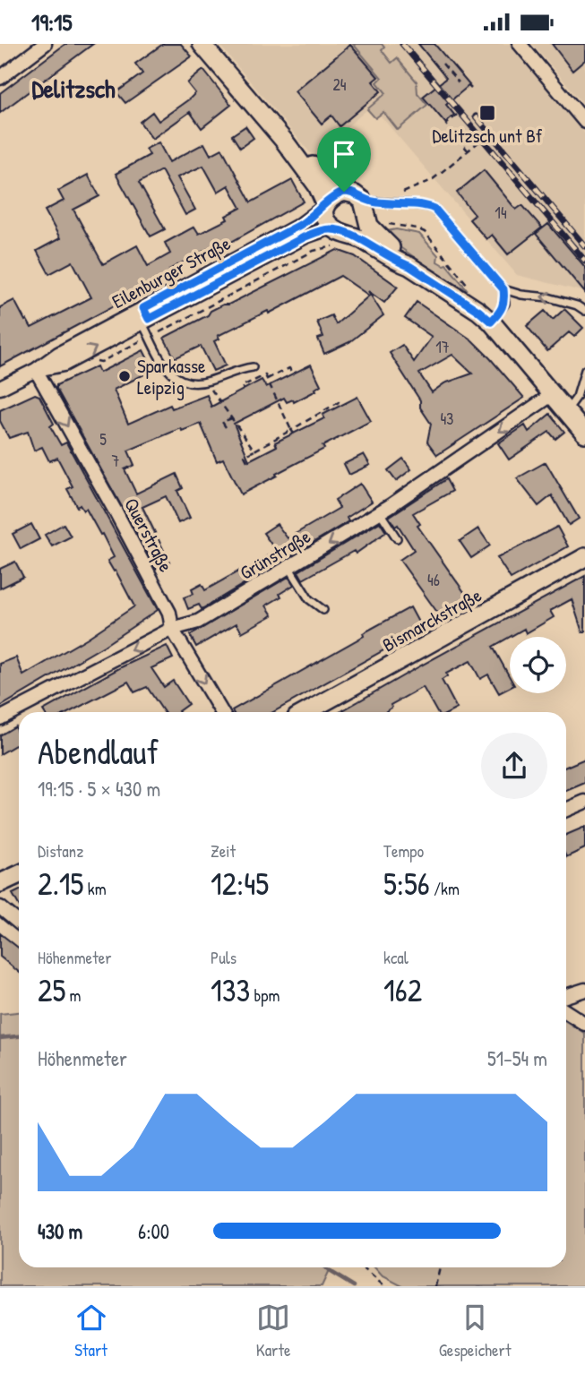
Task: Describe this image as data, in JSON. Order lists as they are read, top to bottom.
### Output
{
  "streets": {
    "street": [
      "Eilenburger Straße",
      "Querstraße",
      "Grünstraße",
      "Bismarckstraße"
    ]
  },
  "crossings": [
    ["Eilenburger Straße", "Querstraße"],
    ["Querstraße", "Grünstraße"]
  ],
  "one_way": ["Querstraße", "Grünstraße"],
  "districts": ["Delitzsch"],
  "places": {
    "transit": ["Delitzsch unt Bf"],
    "other": ["Sparkasse Leipzig"]
  },
  "house_numbers": [
    "24",
    "14",
    "17",
    "43",
    "5",
    "7",
    "46"
  ],
  "page": {
    "status": "19:15",
    "heading": ["Abendlauf", "19:15 · 5 × 430 m"],
    "stats": [
      ["Distanz", "2.15 km"],
      ["Zeit", "12:45"],
      ["Tempo", "5:56 /km"],
      ["Höhenmeter", "25 m"],
      ["Puls", "133 bpm"],
      ["kcal", "162"]
    ],
    "chart": ["Höhenmeter", "51–54 m"],
    "list": [
      {
        "name": "430 m",
        "note": "6:00"
      }
    ],
    "tabs": ["Start", "Karte", "Gespeichert"]
  }
}
